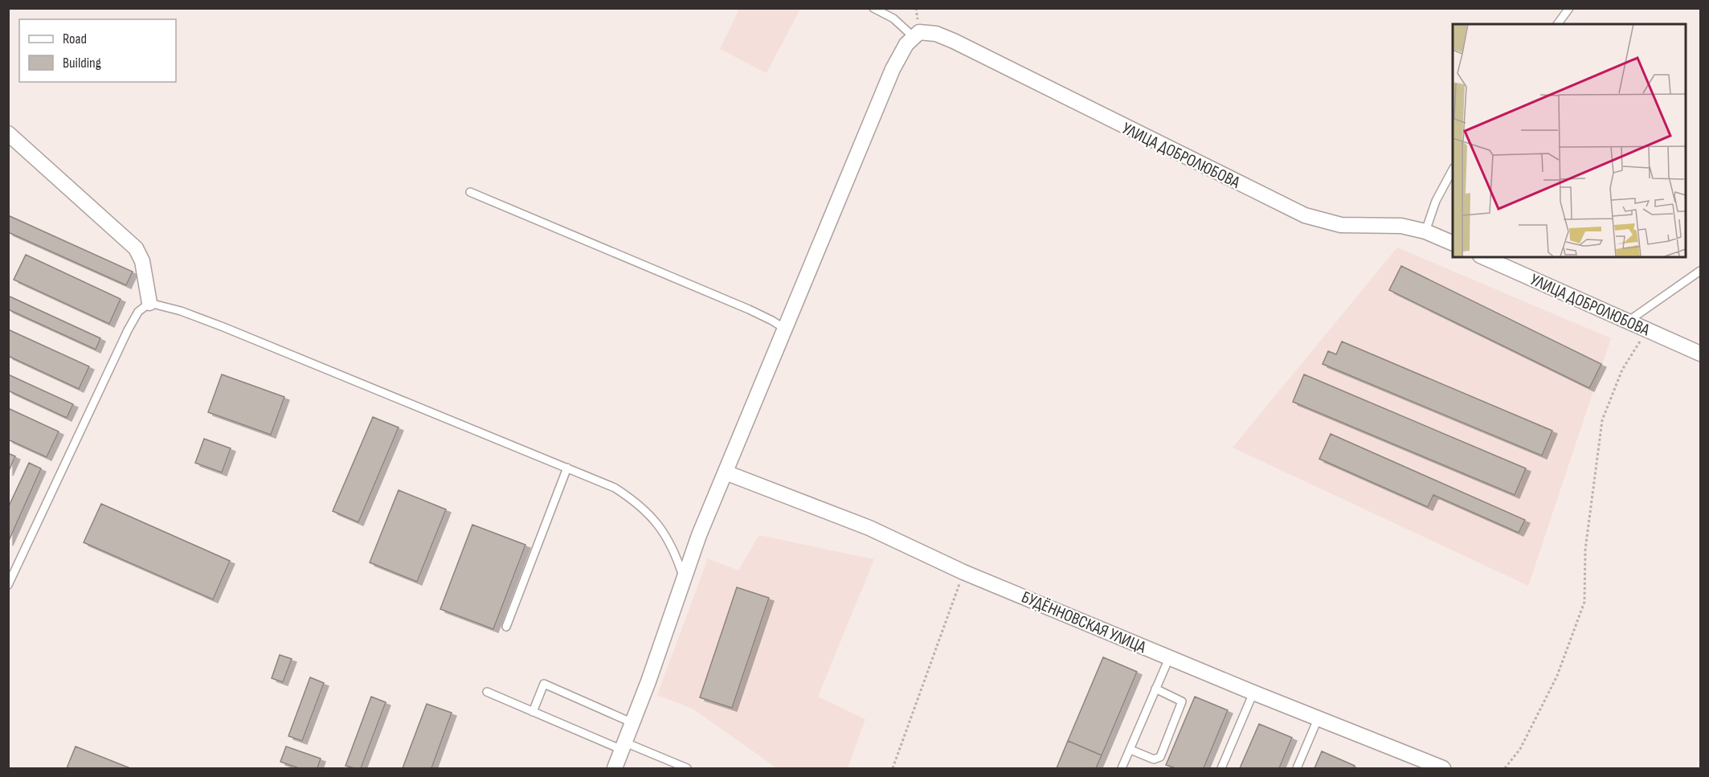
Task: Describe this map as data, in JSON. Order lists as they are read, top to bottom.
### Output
{
  "streets": {
    "street": ["УЛИЦА ДОБРОЛЮБОВА", "БУДЁННОВСКАЯ УЛИЦА"]
  },
  "legend": ["Road", "Building"]
}
